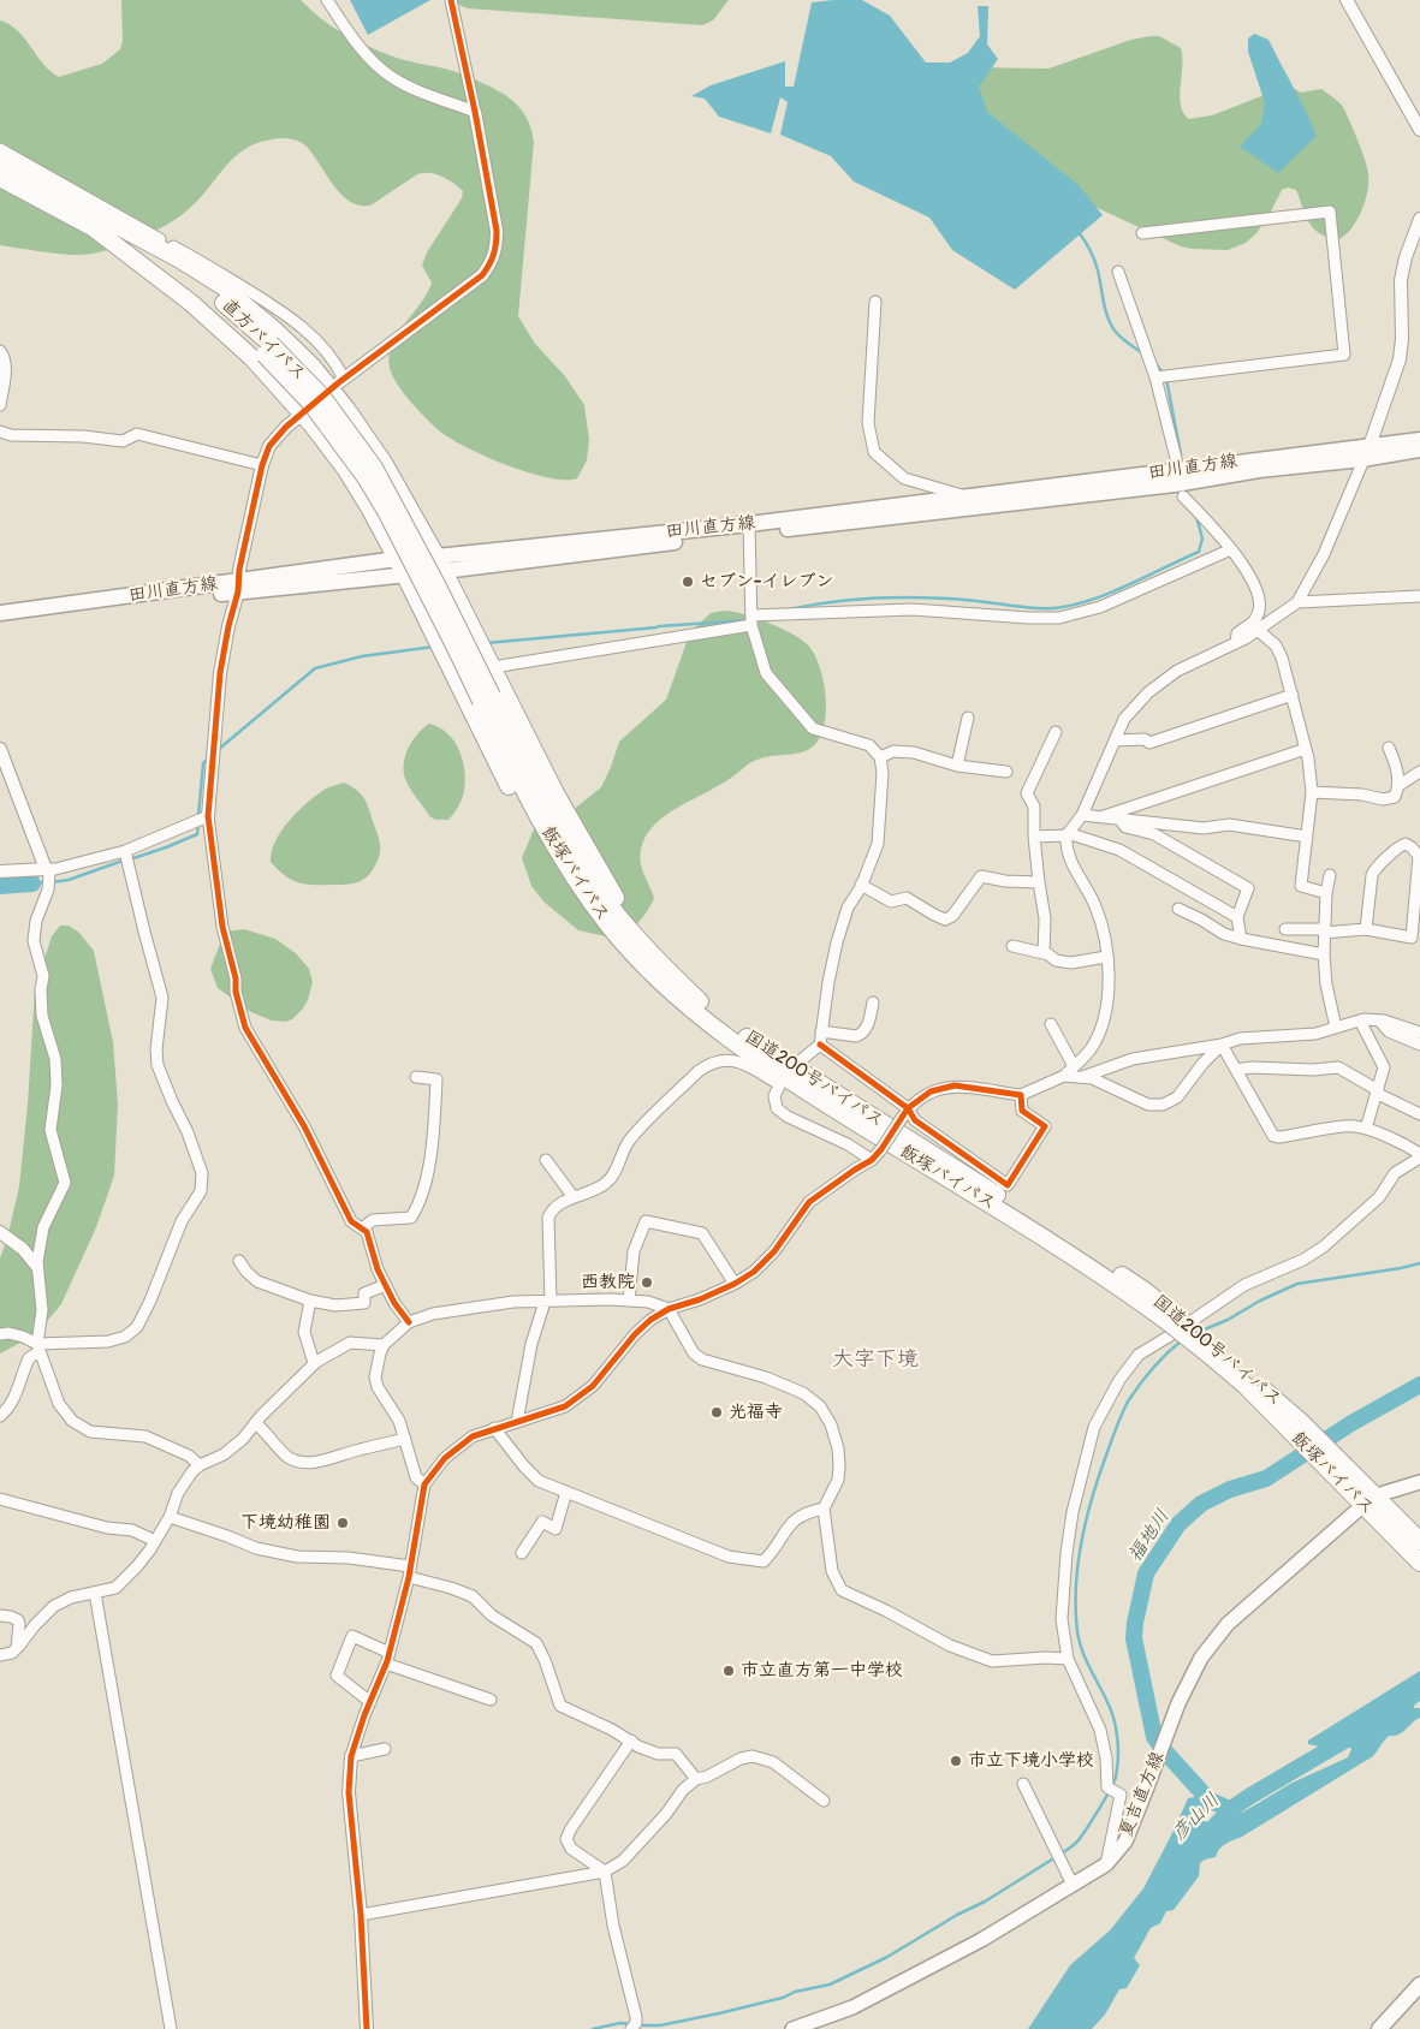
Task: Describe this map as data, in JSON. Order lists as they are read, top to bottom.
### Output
{
  "streets": {
    "highway": ["直方バイパス", "飯塚バイパス", "国道200号バイパス"],
    "main road": ["田川直方線", "夏吉直方線"]
  },
  "crossings": [
    ["直方バイパス", "飯塚バイパス"],
    ["直方バイパス", "国道200号バイパス"],
    ["飯塚バイパス", "国道200号バイパス"],
    ["国道200号バイパス", "夏吉直方線"]
  ],
  "districts": ["大字下境"],
  "water": ["福地川", "彦山川"],
  "places": [
    "セブン-イレブン",
    "西教院",
    "光福寺",
    "下境幼稚園",
    "市立直方第一中学校",
    "市立下境小学校"
  ]
}
